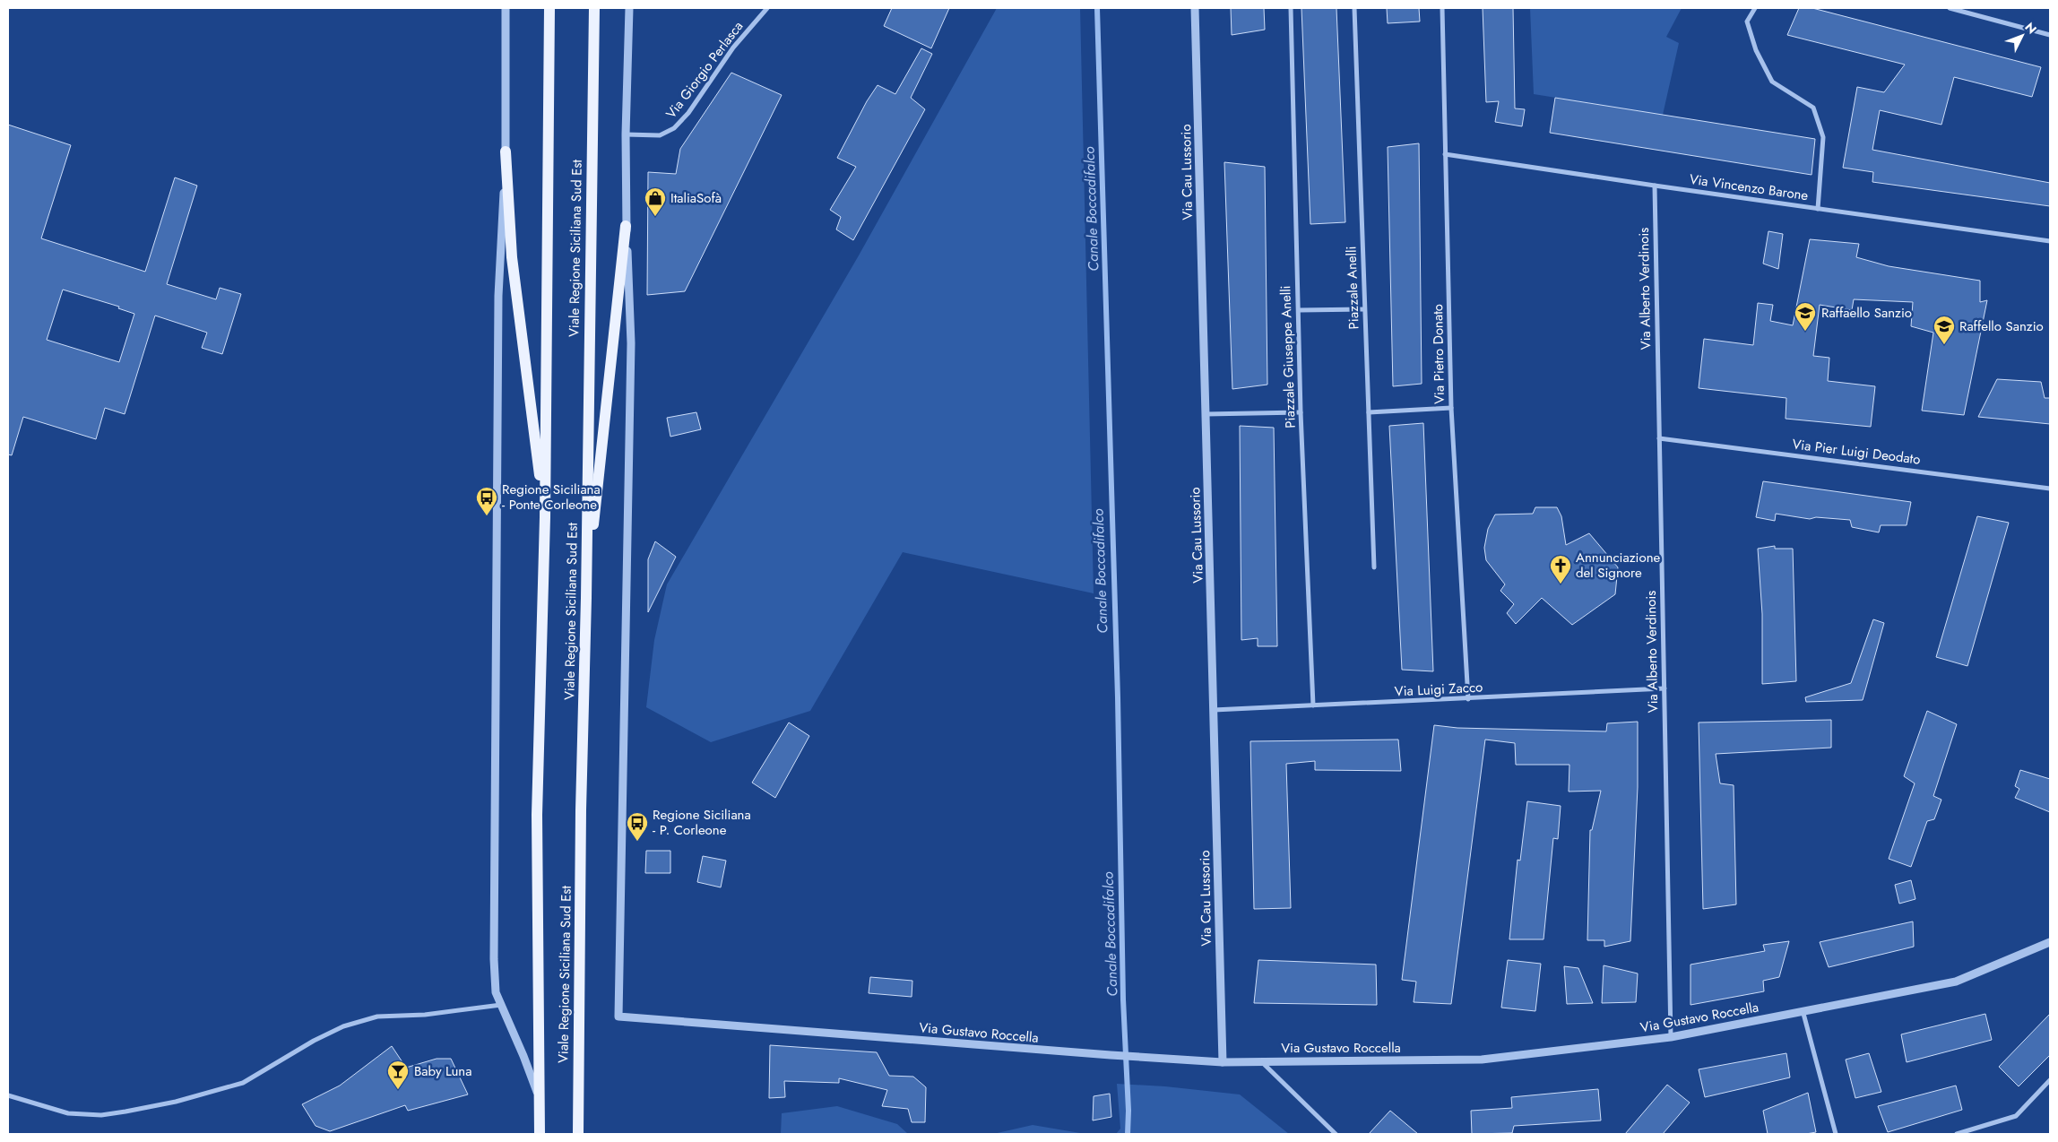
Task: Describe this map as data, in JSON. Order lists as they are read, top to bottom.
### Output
{
  "streets": {
    "main road": ["Viale Regione Siciliana Sud Est"],
    "street": [
      "Via Giorgio Perlasca",
      "Via Cau Lussorio",
      "Via Vincenzo Barone",
      "Piazzale Anelli",
      "Via Alberto Verdinois",
      "Via Pietro Donato",
      "Piazzale Giuseppe Anelli",
      "Via Pier Luigi Deodato",
      "Via Luigi Zacco",
      "Via Gustavo Roccella"
    ]
  },
  "crossings": [
    ["Via Cau Lussorio", "Via Luigi Zacco"],
    ["Via Cau Lussorio", "Via Gustavo Roccella"],
    ["Via Vincenzo Barone", "Via Alberto Verdinois"],
    ["Via Vincenzo Barone", "Via Pietro Donato"],
    ["Via Alberto Verdinois", "Via Pier Luigi Deodato"],
    ["Via Alberto Verdinois", "Via Luigi Zacco"],
    ["Via Alberto Verdinois", "Via Gustavo Roccella"],
    ["Via Pietro Donato", "Via Luigi Zacco"],
    ["Piazzale Giuseppe Anelli", "Via Luigi Zacco"]
  ],
  "water": ["Canale Boccadifalco"],
  "places": {
    "shop": ["ItaliaSofà"],
    "school or university": ["Raffaello Sanzio", "Raffello Sanzio"],
    "bus stop": ["Regione Siciliana - Ponte Corleone", "Regione Siciliana - P. Corleone"],
    "church": ["Annunciazione del Signore"],
    "bar": ["Baby Luna"]
  },
  "north": "top right"
}
